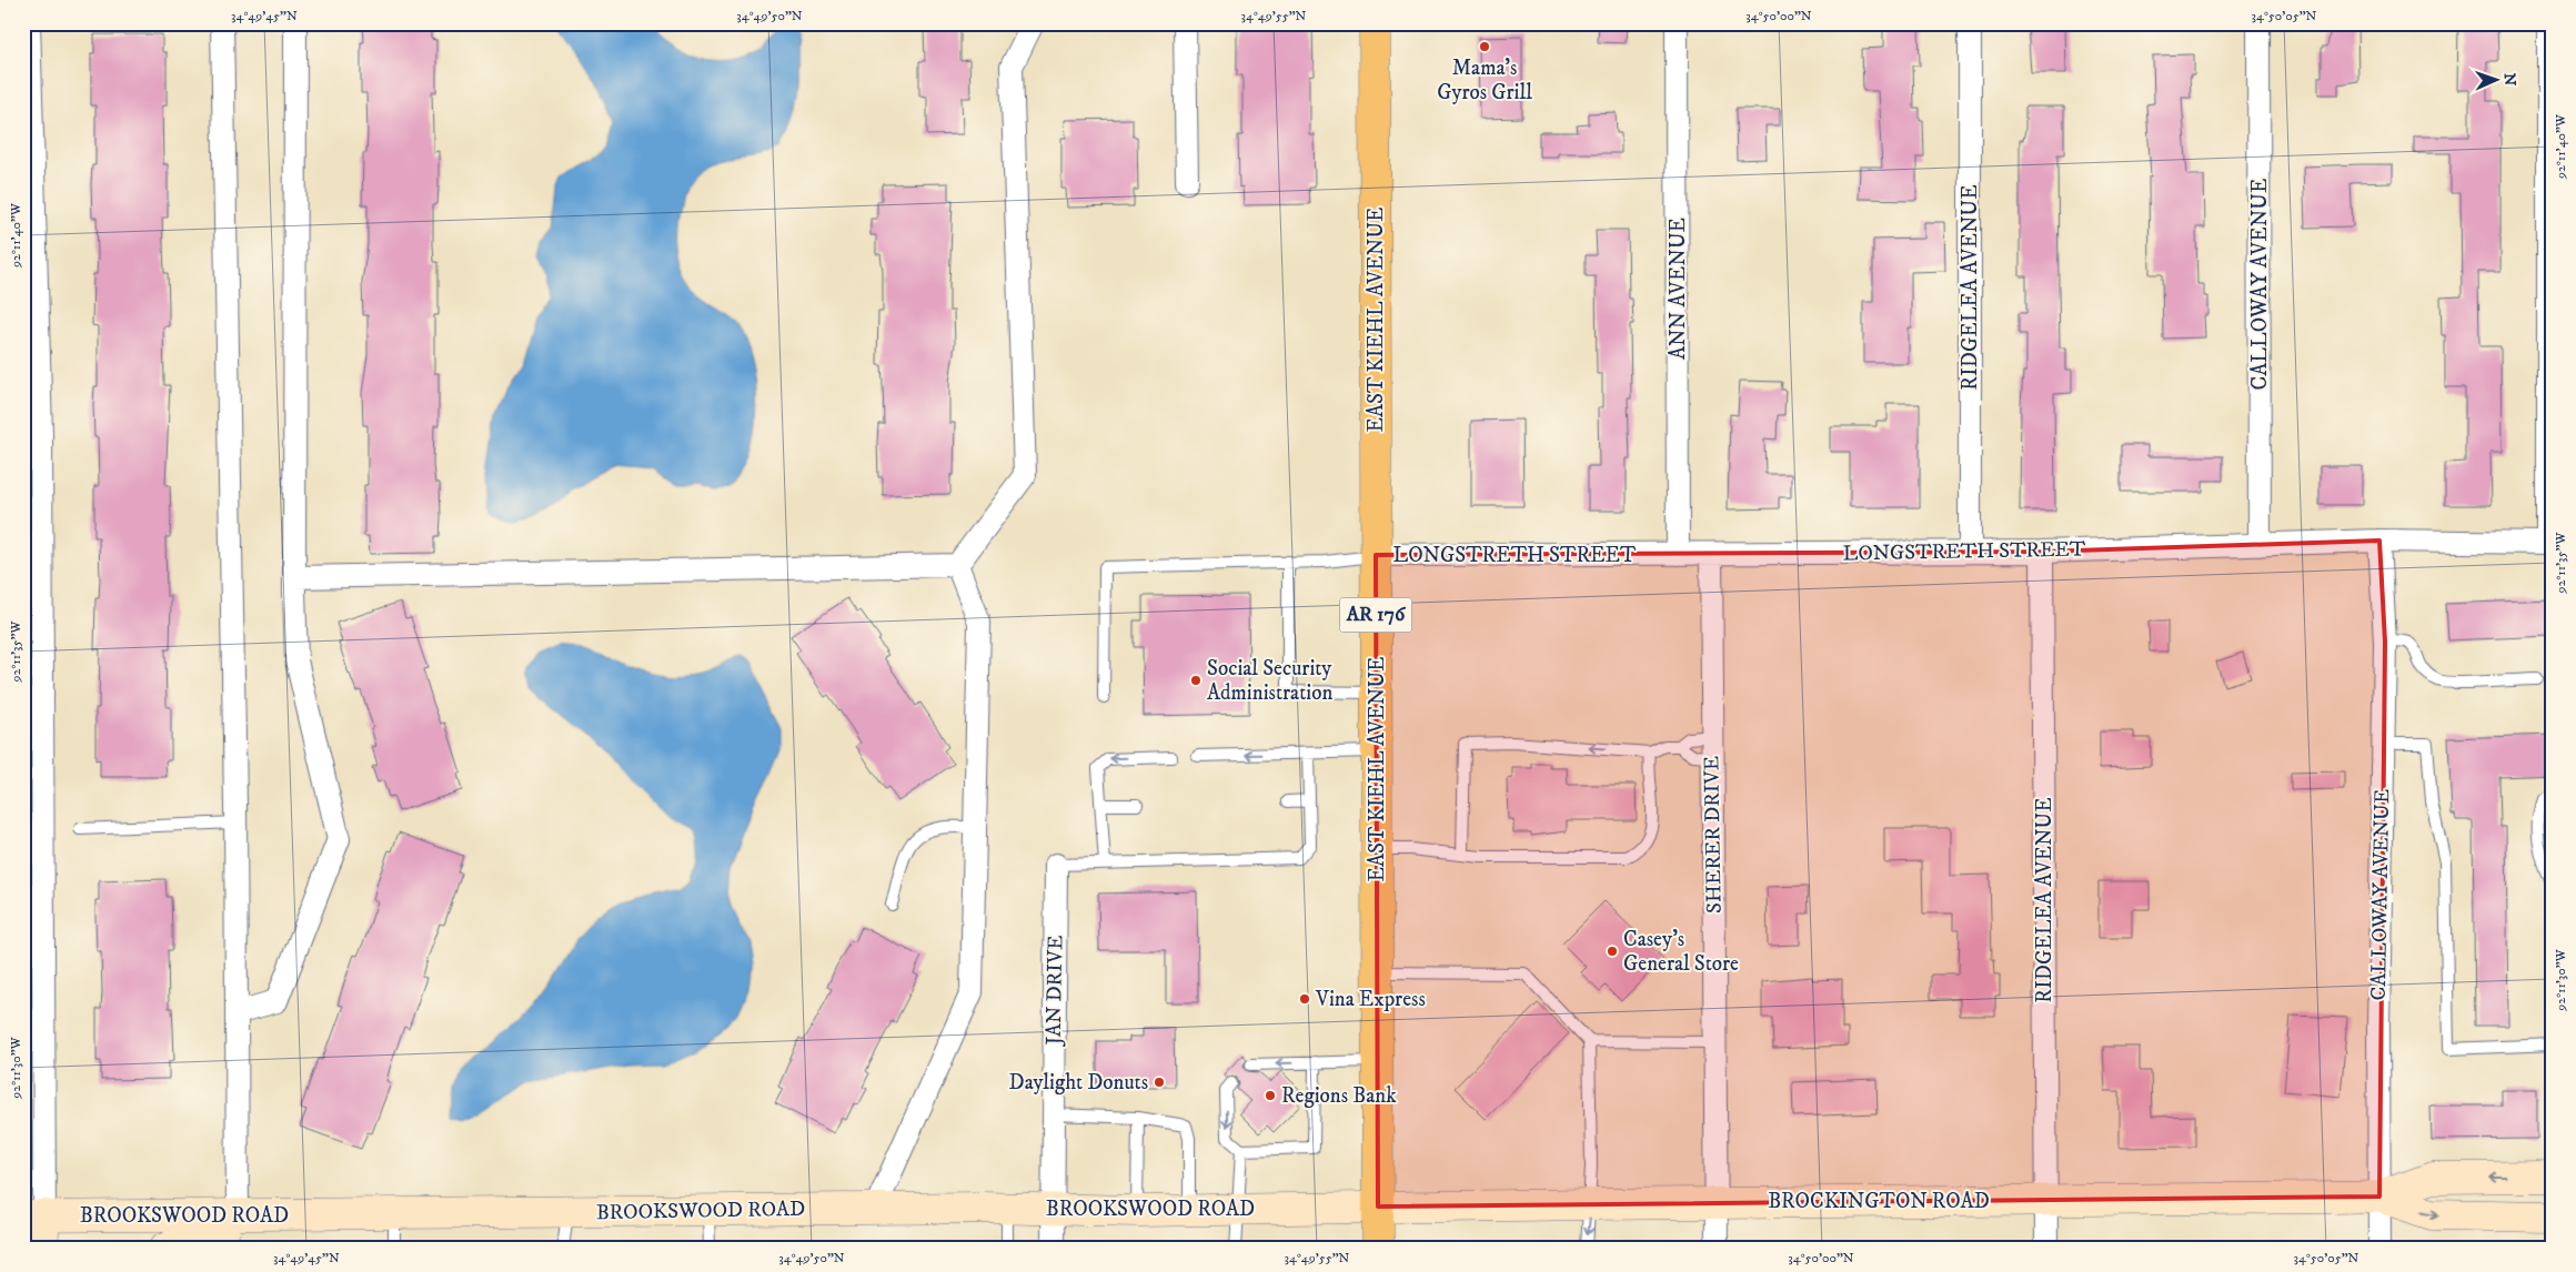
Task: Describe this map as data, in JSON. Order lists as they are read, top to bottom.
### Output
{
  "streets": {
    "main road": [
      "EAST KIEHL AVENUE",
      "AR 176",
      "BROCKINGTON ROAD",
      "BROOKSWOOD ROAD"
    ],
    "street": [
      "CALLOWAY AVENUE",
      "RIDGELEA AVENUE",
      "ANN AVENUE",
      "LONGSTRETH STREET",
      "SHERER DRIVE",
      "JAN DRIVE"
    ]
  },
  "crossings": [
    ["CALLOWAY AVENUE", "LONGSTRETH STREET"],
    ["CALLOWAY AVENUE", "BROCKINGTON ROAD"],
    ["RIDGELEA AVENUE", "LONGSTRETH STREET"],
    ["RIDGELEA AVENUE", "BROCKINGTON ROAD"],
    ["ANN AVENUE", "LONGSTRETH STREET"],
    ["EAST KIEHL AVENUE", "LONGSTRETH STREET"],
    ["EAST KIEHL AVENUE", "BROCKINGTON ROAD"],
    ["EAST KIEHL AVENUE", "BROOKSWOOD ROAD"],
    ["LONGSTRETH STREET", "SHERER DRIVE"],
    ["SHERER DRIVE", "BROCKINGTON ROAD"],
    ["JAN DRIVE", "BROOKSWOOD ROAD"],
    ["BROCKINGTON ROAD", "BROOKSWOOD ROAD"]
  ],
  "places": [
    "Mama's Gyros Grill",
    "Social Security Administration",
    "Casey's General Store",
    "Vina Express",
    "Daylight Donuts",
    "Regions Bank"
  ],
  "north": "right",
  "coordinates": [
    "34°49'45\"N",
    "34°49'50\"N",
    "34°49'55\"N",
    "34°50'00\"N",
    "34°50'05\"N",
    "92°11'40\"W",
    "92°11'35\"W",
    "92°11'30\"W"
  ]
}
